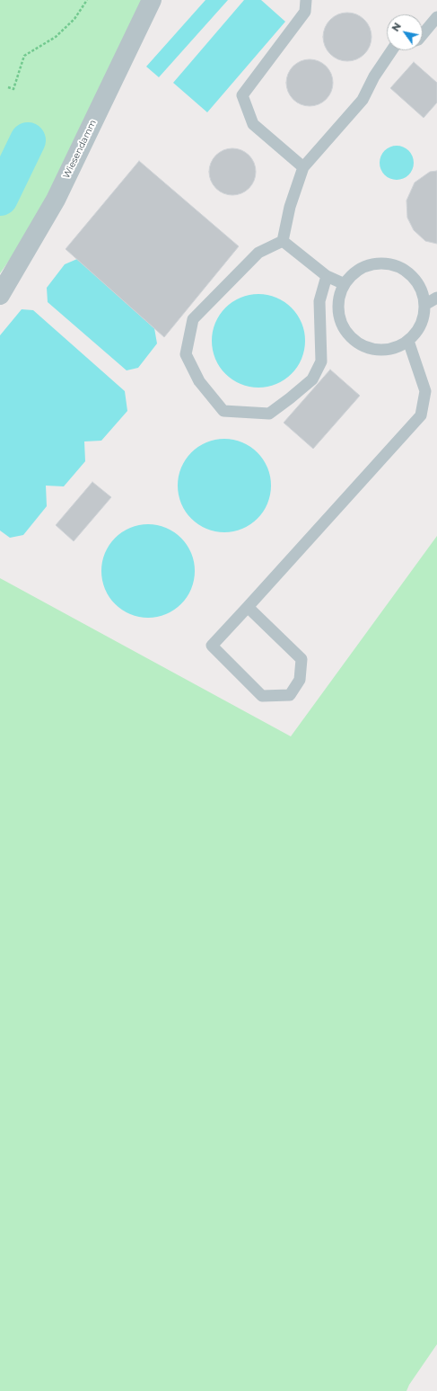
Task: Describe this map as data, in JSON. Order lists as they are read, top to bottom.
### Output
{
  "streets": {
    "street": ["Wiesendamm"]
  },
  "north": "top left"
}
